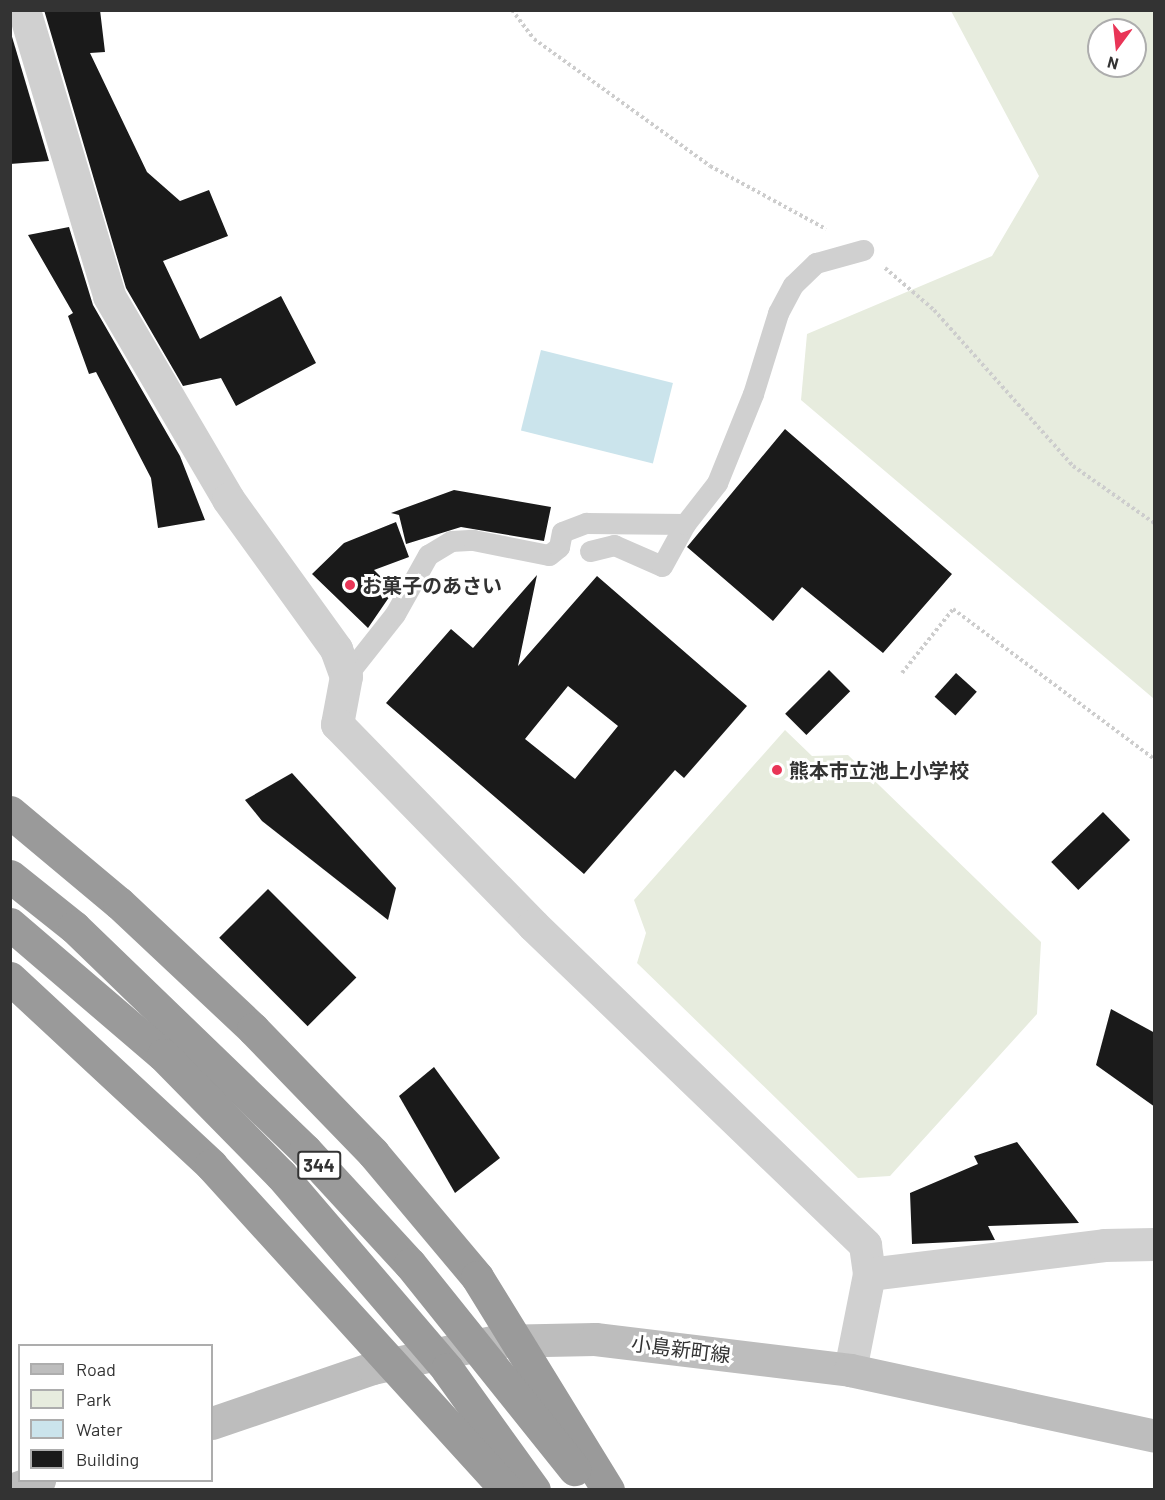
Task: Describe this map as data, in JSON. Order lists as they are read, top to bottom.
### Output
{
  "streets": {
    "highway": ["344"],
    "main road": ["小島新町線"]
  },
  "places": ["お菓子のあさい", "熊本市立池上小学校"],
  "legend": [
    "Road",
    "Park",
    "Water",
    "Building"
  ],
  "north": "bottom"
}
